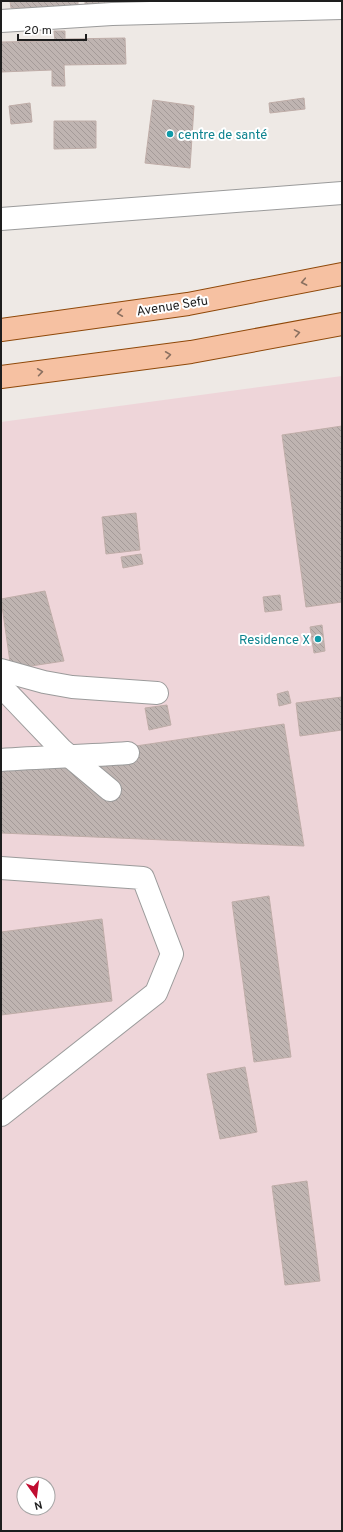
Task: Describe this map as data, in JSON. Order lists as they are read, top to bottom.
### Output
{
  "streets": {
    "main road": ["Avenue Sefu"]
  },
  "places": ["centre de santé", "Residence X"],
  "scale_bar": "20 m",
  "north": "bottom"
}
